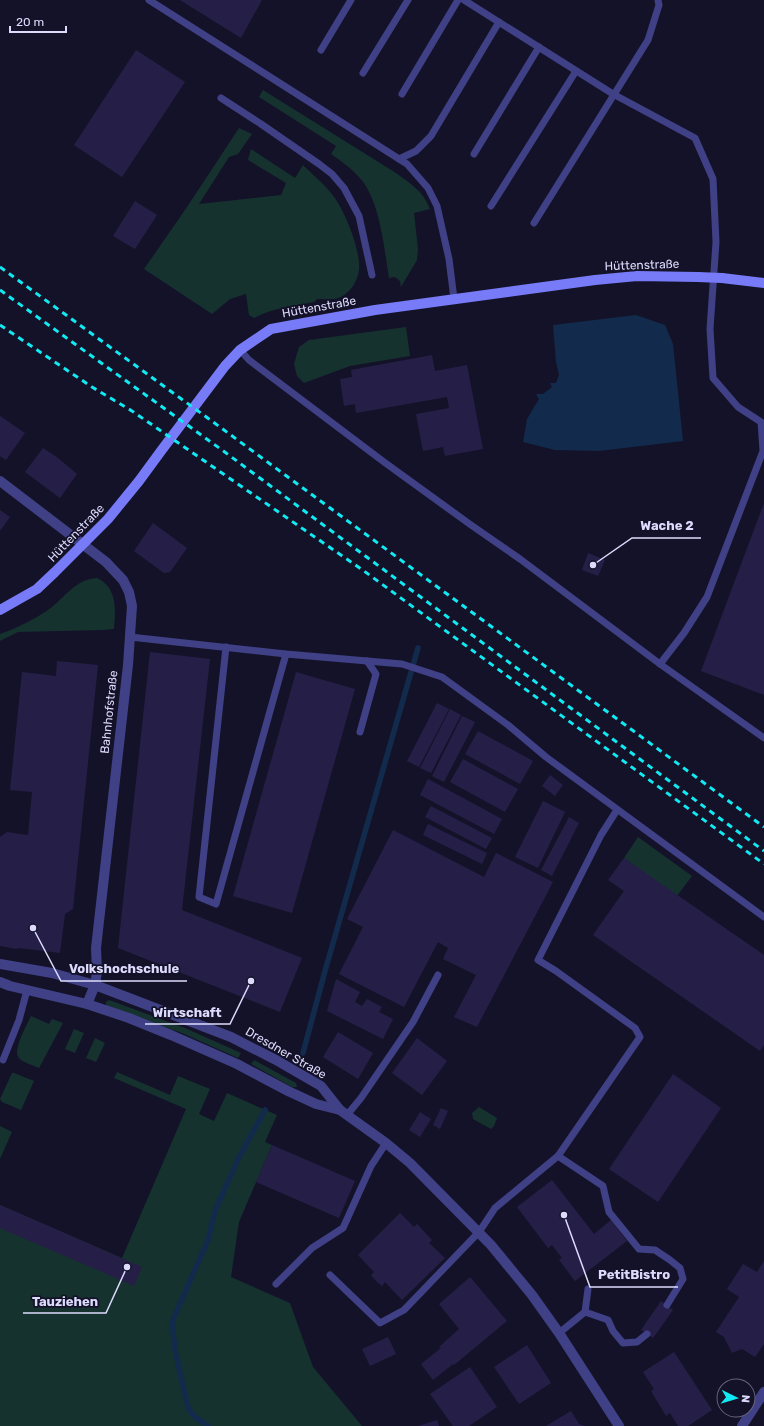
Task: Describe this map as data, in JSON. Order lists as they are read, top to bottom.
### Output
{
  "streets": {
    "main road": ["Hüttenstraße"],
    "street": ["Bahnhofstraße", "Dresdner Straße"]
  },
  "crossings": [
    ["Hüttenstraße", "Bahnhofstraße"],
    ["Bahnhofstraße", "Dresdner Straße"]
  ],
  "places": [
    "Wache 2",
    "Volkshochschule",
    "Wirtschaft",
    "PetitBistro",
    "Tauziehen"
  ],
  "scale_bar": "20 m",
  "north": "right"
}
